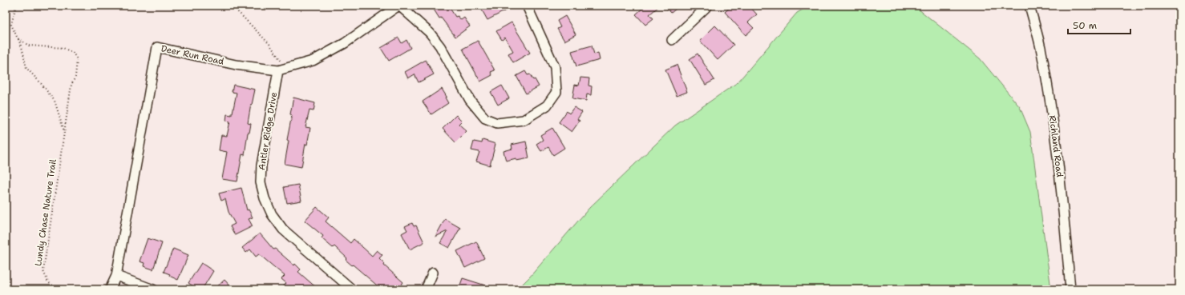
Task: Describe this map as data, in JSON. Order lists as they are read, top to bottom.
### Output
{
  "streets": {
    "street": ["Deer Run Road", "Antler Ridge Drive", "Richland Road"],
    "path": ["Lundy Chase Nature Trail"]
  },
  "crossings": [
    ["Deer Run Road", "Antler Ridge Drive"]
  ],
  "scale_bar": "50 m"
}
